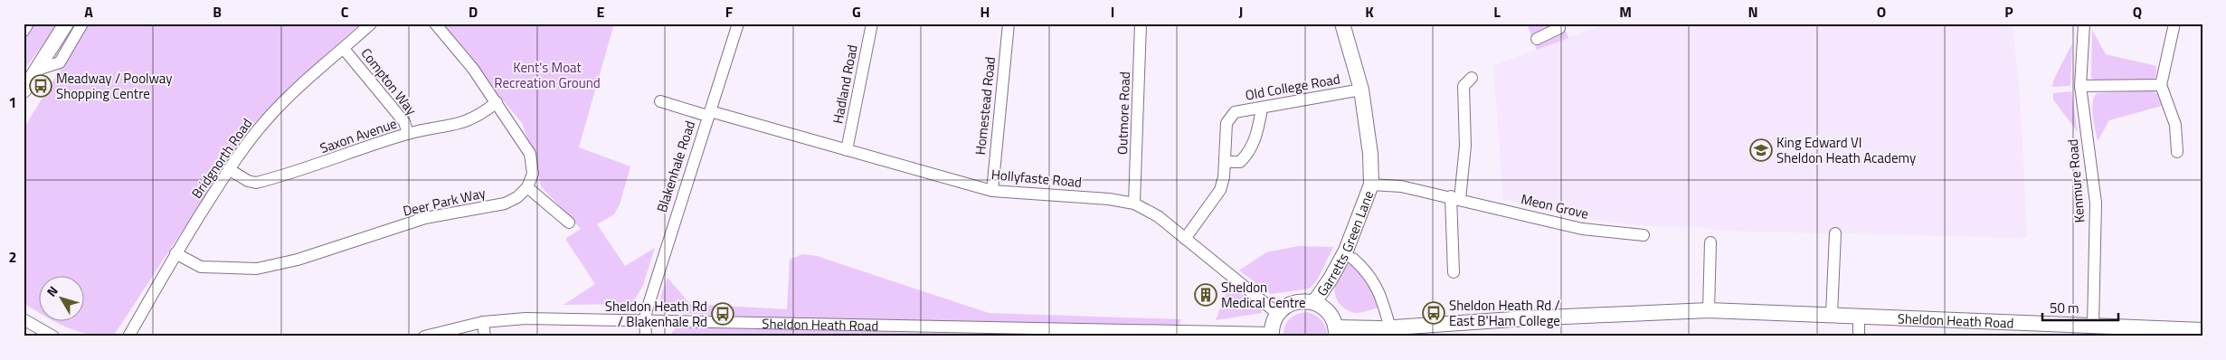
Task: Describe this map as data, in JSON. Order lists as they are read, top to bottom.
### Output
{
  "streets": {
    "street": [
      "Compton Way",
      "Hadland Road",
      "Old College Road",
      "Homestead Road",
      "Outmore Road",
      "Saxon Avenue",
      "Bridgnorth Road",
      "Blakenhale Road",
      "Hollyfaste Road",
      "Kenmure Road",
      "Deer Park Way",
      "Meon Grove",
      "Garretts Green Lane",
      "Sheldon Heath Road"
    ]
  },
  "crossings": [
    ["Compton Way", "Saxon Avenue"],
    ["Compton Way", "Bridgnorth Road"],
    ["Hadland Road", "Hollyfaste Road"],
    ["Old College Road", "Hollyfaste Road"],
    ["Old College Road", "Garretts Green Lane"],
    ["Homestead Road", "Hollyfaste Road"],
    ["Outmore Road", "Hollyfaste Road"],
    ["Saxon Avenue", "Bridgnorth Road"],
    ["Bridgnorth Road", "Deer Park Way"],
    ["Blakenhale Road", "Hollyfaste Road"],
    ["Blakenhale Road", "Sheldon Heath Road"],
    ["Kenmure Road", "Sheldon Heath Road"],
    ["Meon Grove", "Garretts Green Lane"]
  ],
  "parks": ["Kent's Moat Recreation Ground"],
  "places": {
    "bus stop": ["Meadway / Poolway Shopping Centre", "Sheldon Heath Rd / East B'Ham College", "Sheldon Heath Rd / Blakenhale Rd"],
    "school or university": ["King Edward VI Sheldon Heath Academy"],
    "building": ["Sheldon Medical Centre"]
  },
  "scale_bar": "50 m",
  "north": "top left",
  "grid": {
    "columns": [
      "A",
      "B",
      "C",
      "D",
      "E",
      "F",
      "G",
      "H",
      "I",
      "J",
      "K",
      "L",
      "M",
      "N",
      "O",
      "P",
      "Q"
    ],
    "rows": ["1", "2"]
  }
}
